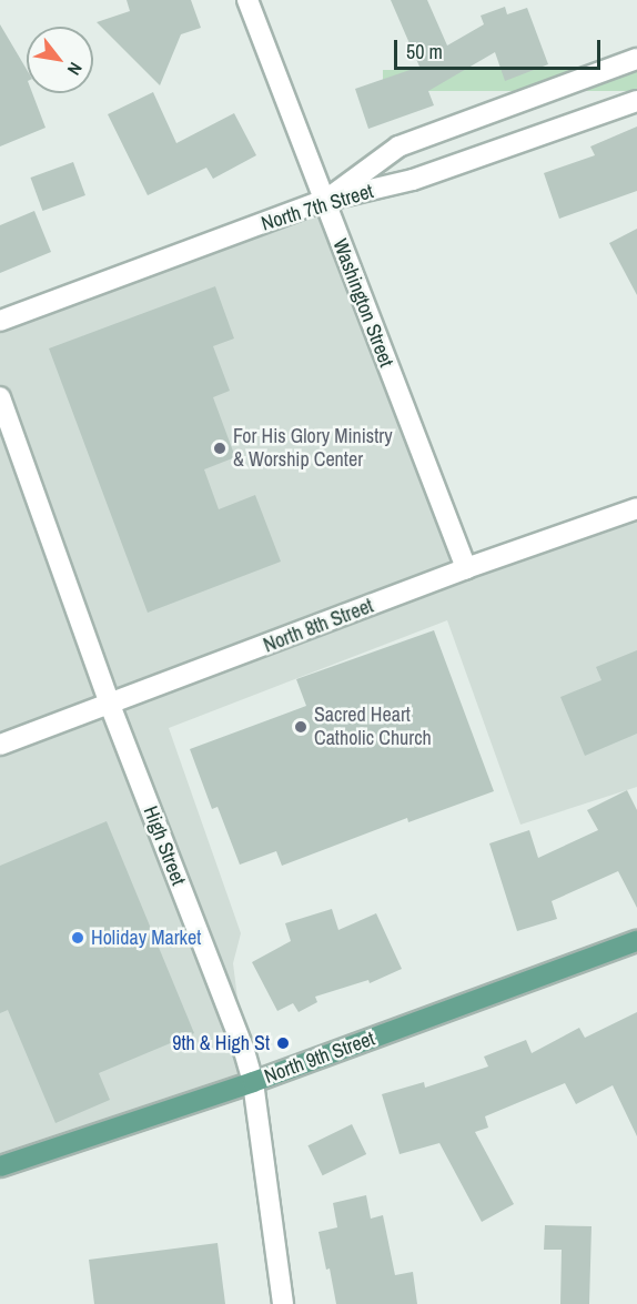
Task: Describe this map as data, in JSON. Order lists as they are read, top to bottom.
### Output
{
  "streets": {
    "main road": ["North 9th Street"],
    "street": [
      "North 7th Street",
      "Washington Street",
      "North 8th Street",
      "High Street"
    ]
  },
  "crossings": [
    ["North 7th Street", "Washington Street"],
    ["Washington Street", "North 8th Street"],
    ["North 8th Street", "High Street"],
    ["High Street", "North 9th Street"]
  ],
  "places": [
    "For His Glory Ministry & Worship Center",
    "Sacred Heart Catholic Church",
    "Holiday Market",
    "9th & High St"
  ],
  "scale_bar": "50 m",
  "north": "bottom right"
}
